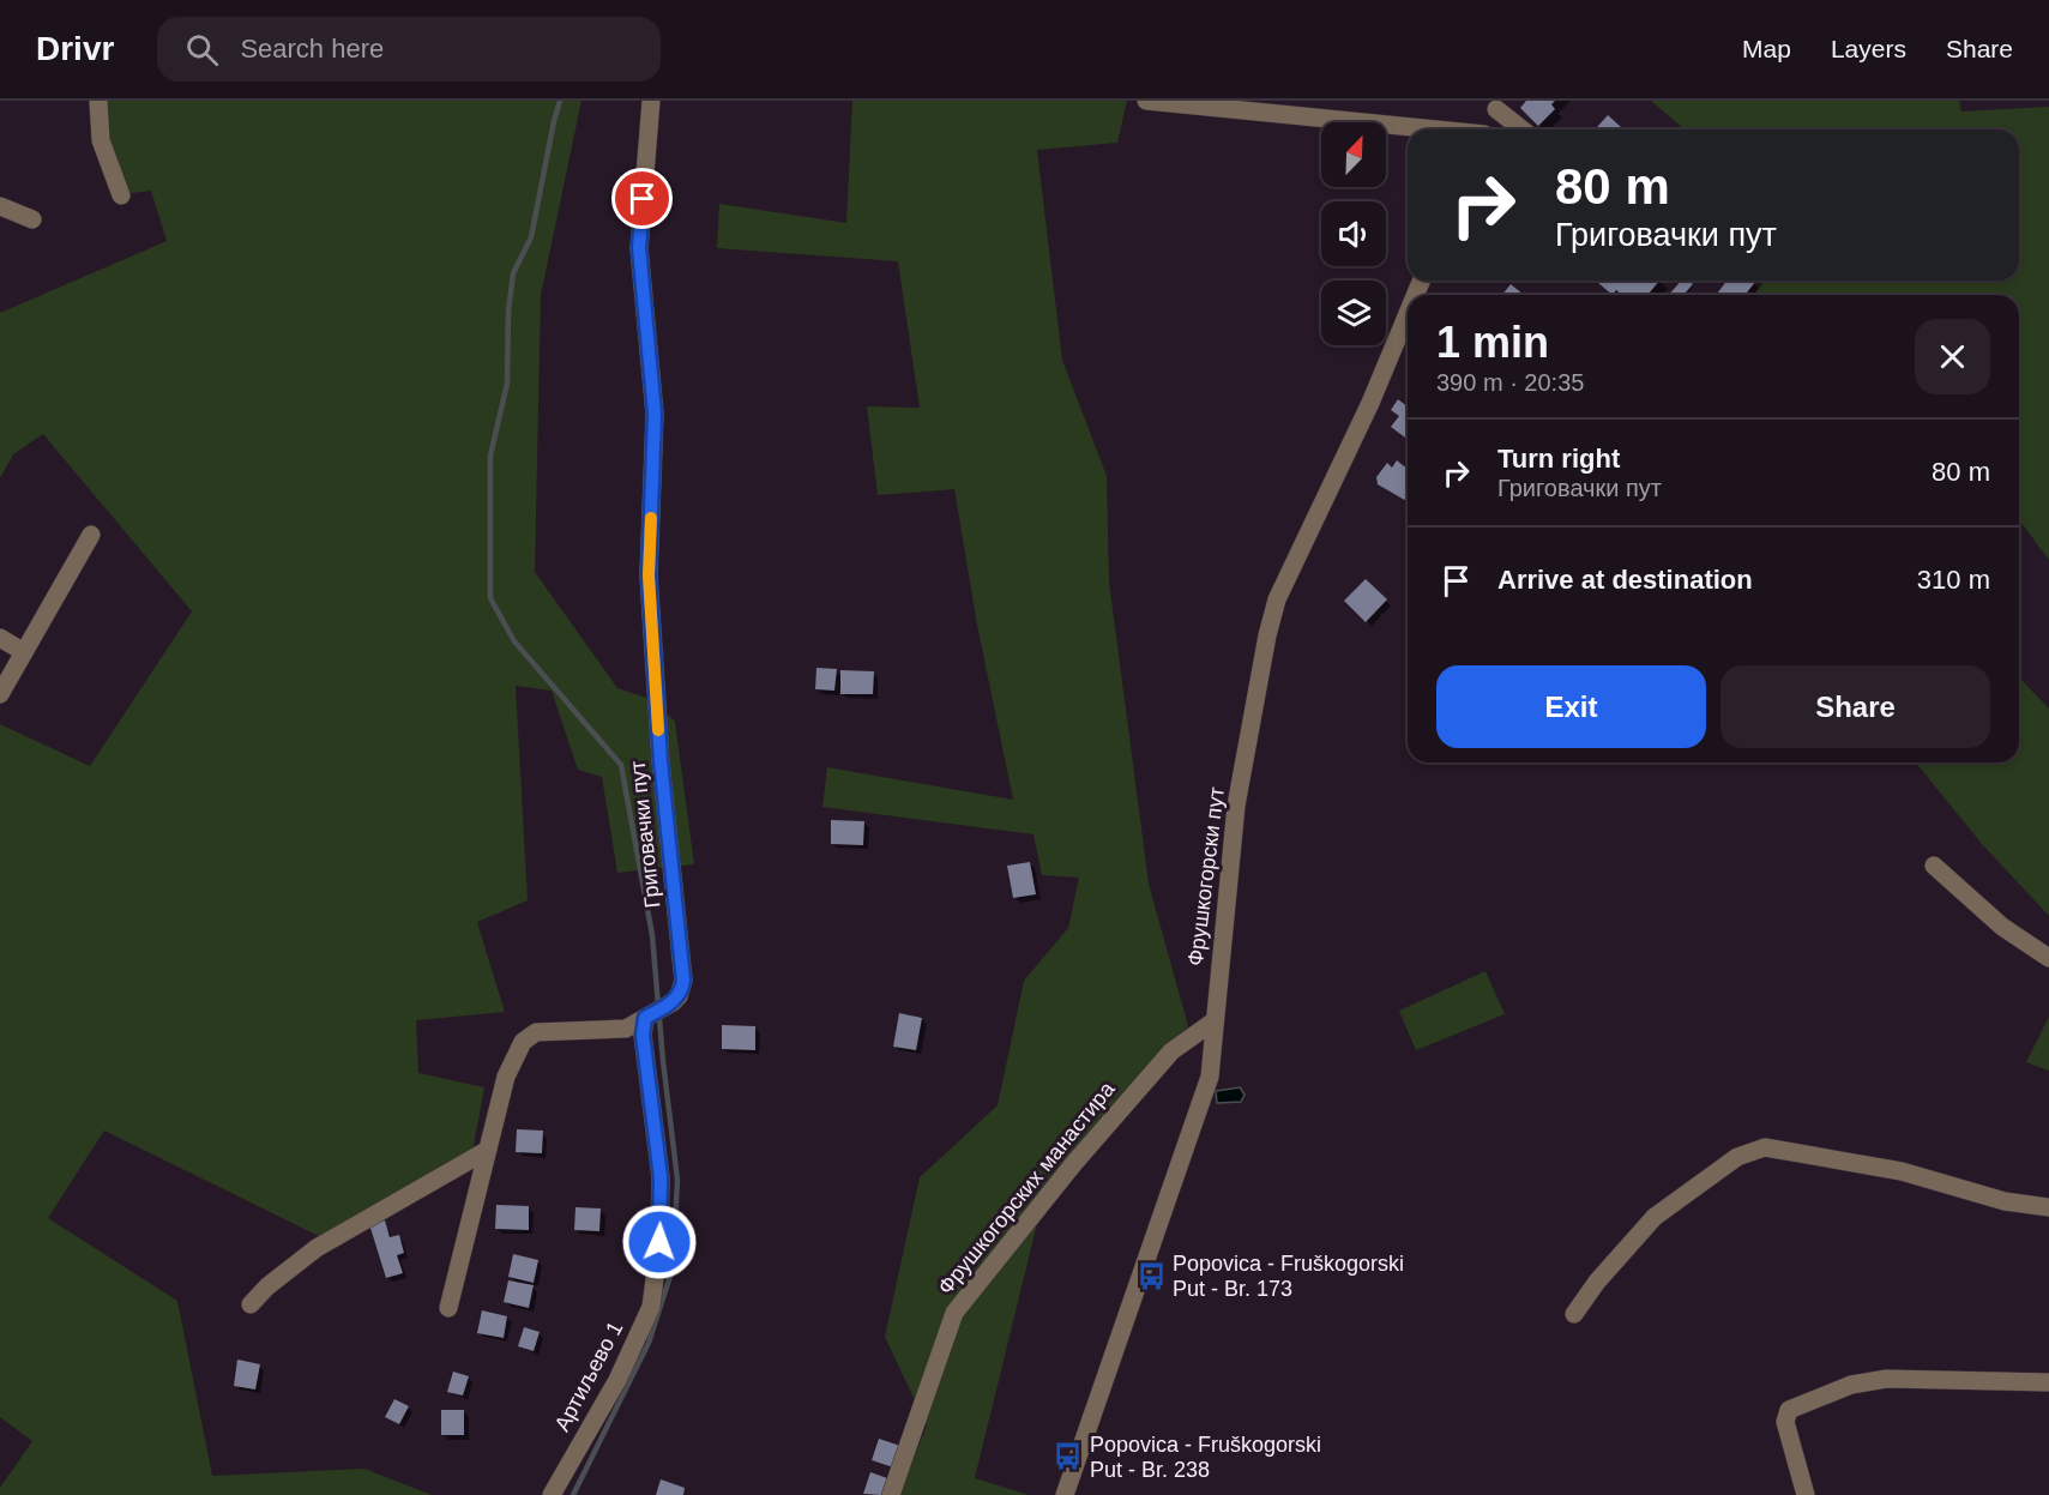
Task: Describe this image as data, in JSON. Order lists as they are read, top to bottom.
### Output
{
  "streets": {
    "street": [
      "Григовачки пут",
      "Фрушкогорски пут",
      "Фрушкогорских манастира",
      "Артиљево 1"
    ]
  },
  "crossings": [
    ["Григовачки пут", "Артиљево 1"],
    ["Фрушкогорски пут", "Фрушкогорских манастира"]
  ],
  "places": {
    "bus stop": ["Popovica - Fruškogorski Put - Br. 173", "Popovica - Fruškogorski Put - Br. 238"]
  },
  "north": "top right",
  "page": {
    "header": "Drivr",
    "search": "Search here",
    "nav": ["Map", "Layers", "Share"],
    "turn": ["80 m", "Григовачки пут"],
    "heading": ["1 min", "390 m · 20:35"],
    "list": [
      {
        "name": "Turn right",
        "note": "Григовачки пут",
        "value": "80 m"
      },
      {
        "name": "Arrive at destination",
        "value": "310 m"
      }
    ],
    "buttons": ["Exit", "Share"]
  }
}
